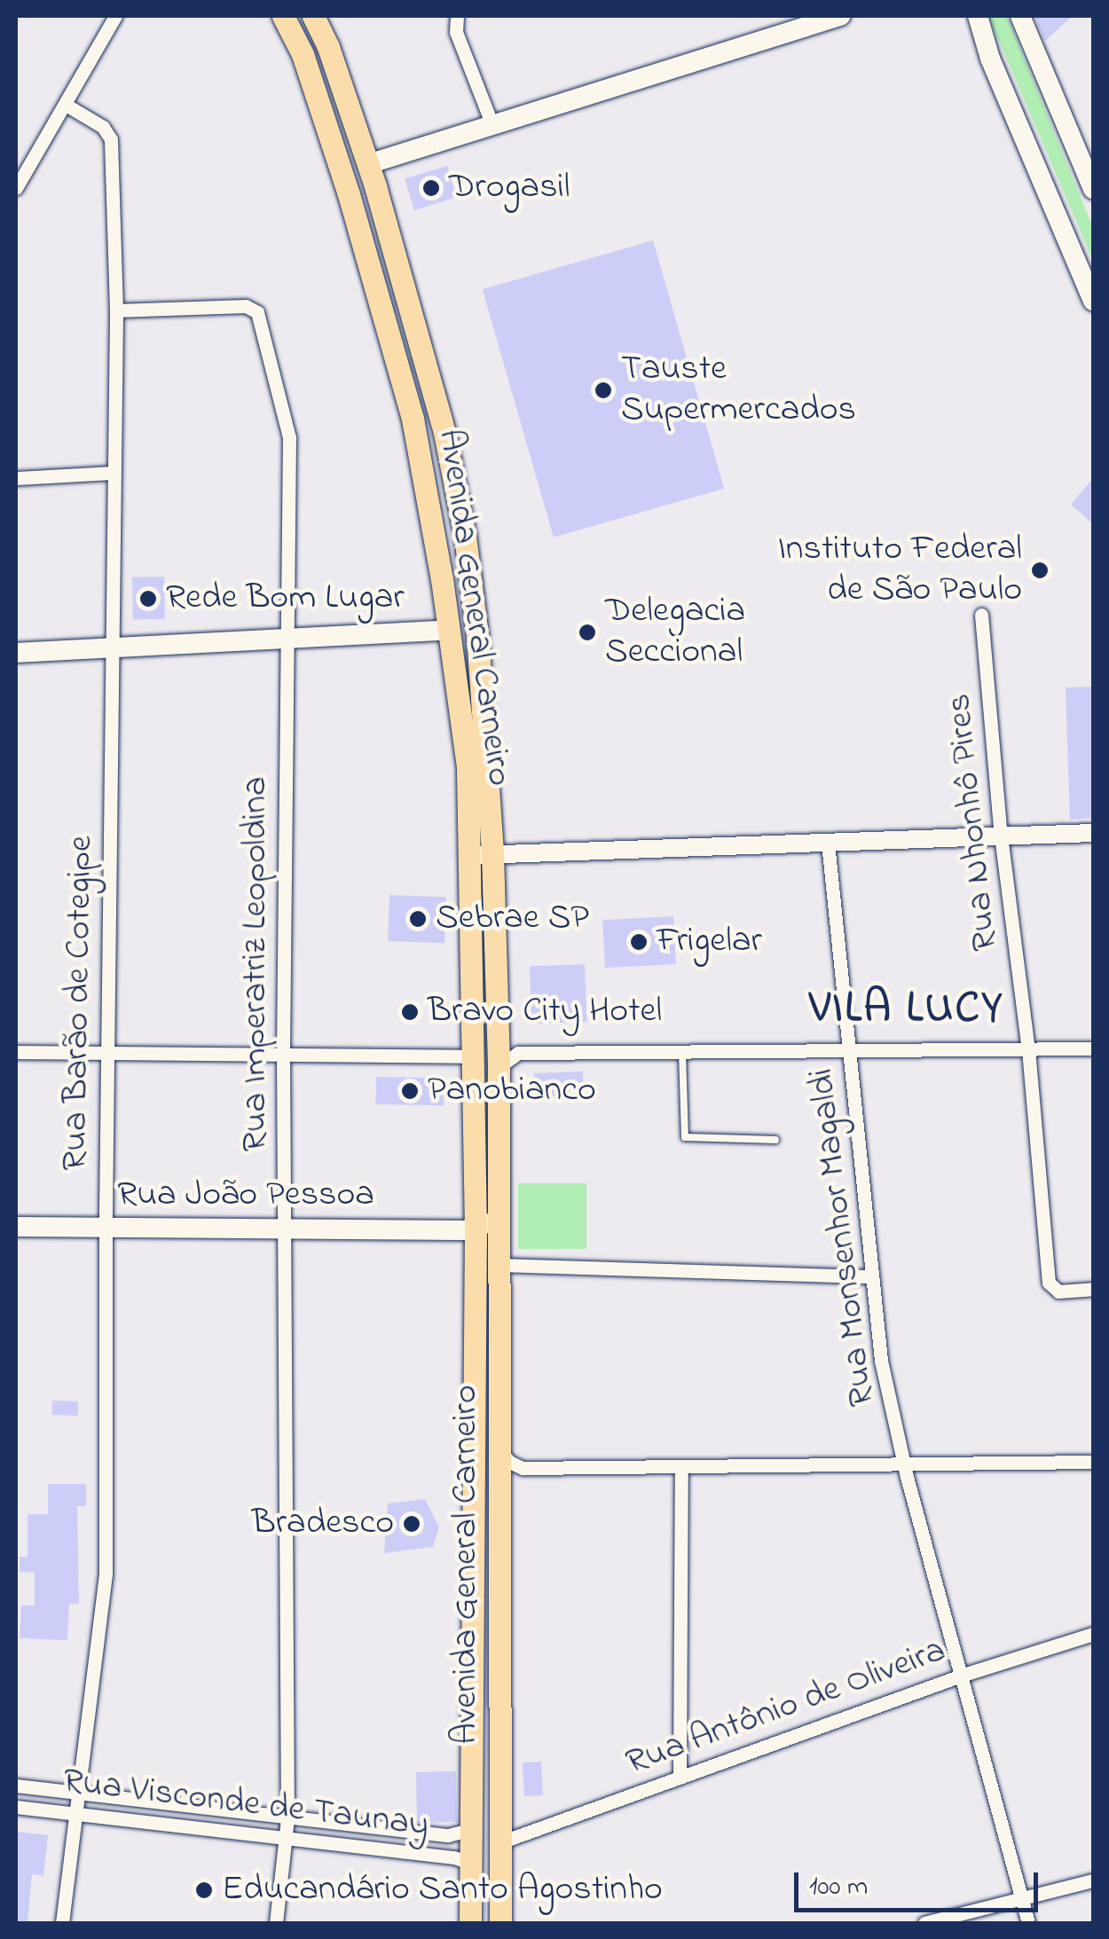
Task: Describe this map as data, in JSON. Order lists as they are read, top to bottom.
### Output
{
  "streets": {
    "main road": ["Avenida General Carneiro", "Rua João Pessoa"],
    "street": [
      "Rua Nhonhô Pires",
      "Rua Imperatriz Leopoldina",
      "Rua Barão de Cotegipe",
      "Rua Monsenhor Magaldi",
      "Rua Antônio de Oliveira",
      "Rua Visconde de Taunay"
    ]
  },
  "crossings": [
    ["Avenida General Carneiro", "Rua João Pessoa"],
    ["Avenida General Carneiro", "Rua Antônio de Oliveira"],
    ["Avenida General Carneiro", "Rua Visconde de Taunay"],
    ["Rua Imperatriz Leopoldina", "Rua Barão de Cotegipe"],
    ["Rua Imperatriz Leopoldina", "Rua João Pessoa"],
    ["Rua Imperatriz Leopoldina", "Rua Visconde de Taunay"],
    ["Rua Barão de Cotegipe", "Rua João Pessoa"],
    ["Rua Barão de Cotegipe", "Rua Visconde de Taunay"],
    ["Rua Monsenhor Magaldi", "Rua Antônio de Oliveira"]
  ],
  "districts": ["VILA LUCY"],
  "places": [
    "Drogasil",
    "Tauste Supermercados",
    "Instituto Federal de São Paulo",
    "Rede Bom Lugar",
    "Delegacia Seccional",
    "Sebrae SP",
    "Frigelar",
    "Bravo City Hotel",
    "Panobianco",
    "Bradesco",
    "Educandário Santo Agostinho"
  ],
  "scale_bar": "100 m"
}
